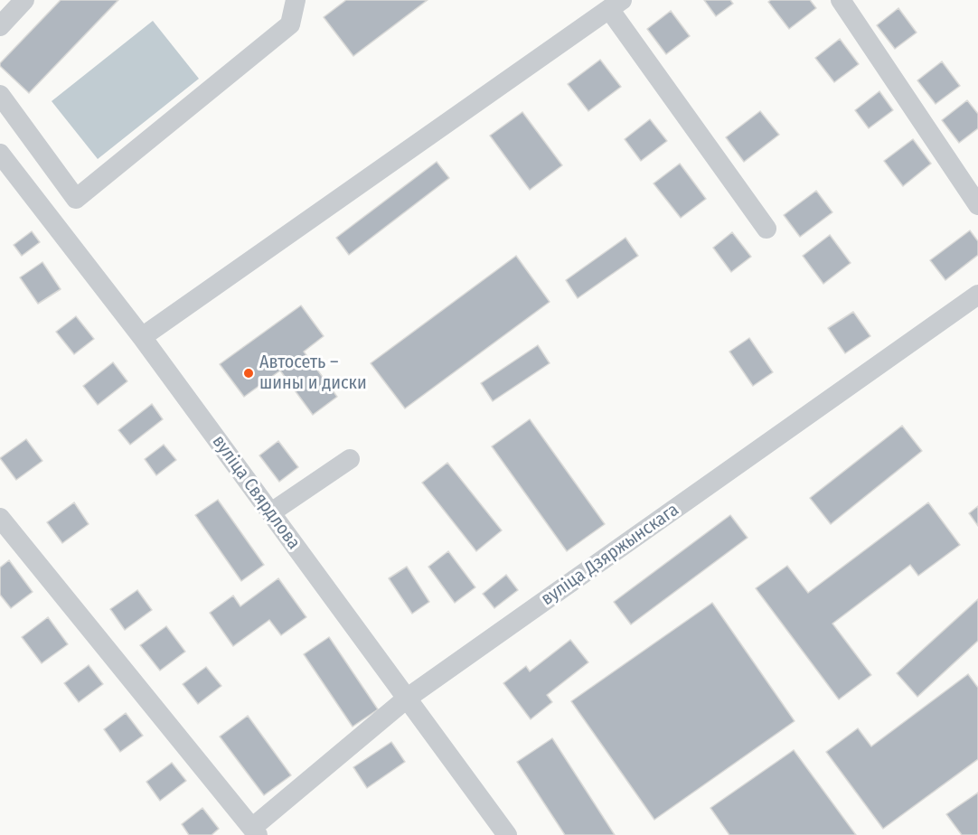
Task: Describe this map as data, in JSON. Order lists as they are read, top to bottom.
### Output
{
  "streets": {
    "street": ["вуліца Свярдлова", "вуліца Дзяржынскага"]
  },
  "crossings": [
    ["вуліца Свярдлова", "вуліца Дзяржынскага"]
  ],
  "places": ["Автосеть – шины и диски"]
}
